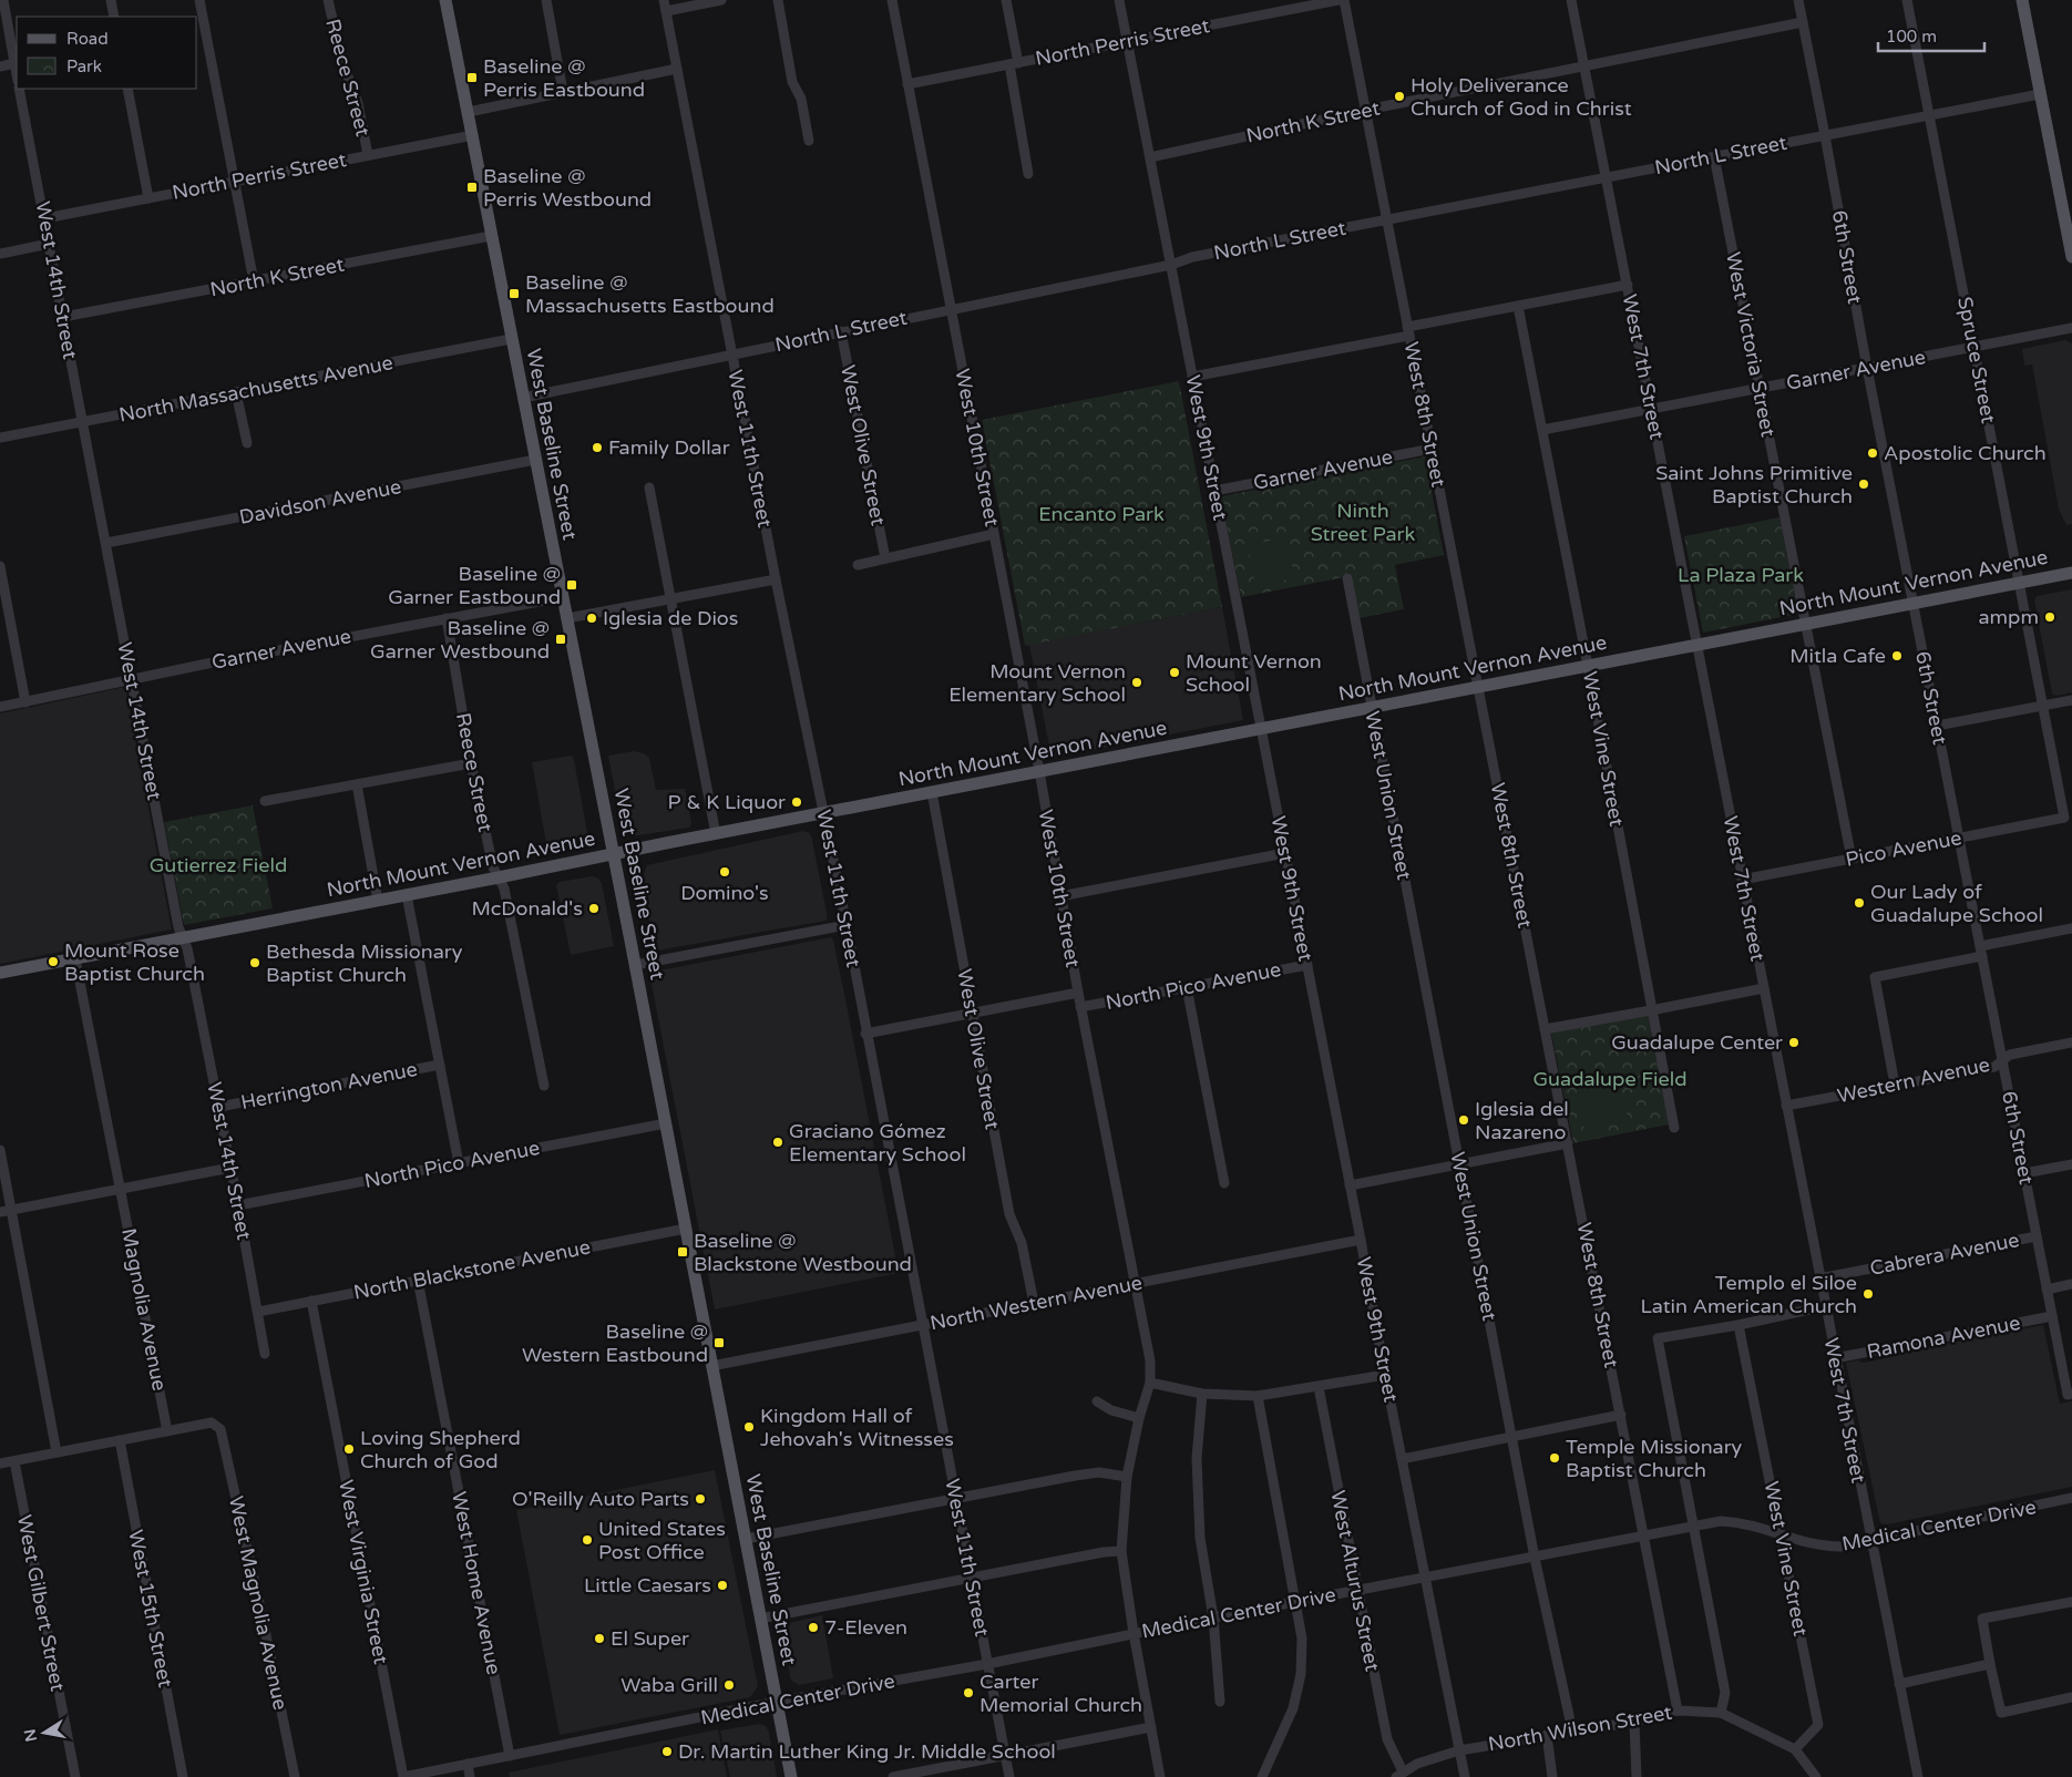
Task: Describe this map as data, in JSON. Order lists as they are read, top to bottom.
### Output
{
  "streets": {
    "main road": ["West Baseline Street", "North Mount Vernon Avenue"],
    "street": [
      "North Perris Street",
      "Reece Street",
      "North K Street",
      "North L Street",
      "6th Street",
      "West 14th Street",
      "West Victoria Street",
      "Spruce Street",
      "West 7th Street",
      "Garner Avenue",
      "North Massachusetts Avenue",
      "West 8th Street",
      "West Olive Street",
      "West 10th Street",
      "West 9th Street",
      "West 11th Street",
      "Davidson Avenue",
      "West Vine Street",
      "West Union Street",
      "Pico Avenue",
      "North Pico Avenue",
      "Western Avenue",
      "Herrington Avenue",
      "Cabrera Avenue",
      "North Blackstone Avenue",
      "North Western Avenue",
      "Magnolia Avenue",
      "Ramona Avenue",
      "Medical Center Drive",
      "West Virginia Street",
      "West Alturus Street",
      "West Home Avenue",
      "West Gilbert Street",
      "West Magnolia Avenue",
      "West 15th Street",
      "North Wilson Street"
    ]
  },
  "crossings": [
    ["North Perris Street", "Reece Street"],
    ["North Perris Street", "West 14th Street"],
    ["North Perris Street", "West Baseline Street"],
    ["North Perris Street", "West 10th Street"],
    ["North Perris Street", "West 9th Street"],
    ["Reece Street", "Garner Avenue"],
    ["Reece Street", "North Mount Vernon Avenue"],
    ["North K Street", "6th Street"],
    ["North K Street", "West 14th Street"],
    ["North K Street", "West 7th Street"],
    ["North K Street", "West 8th Street"],
    ["North K Street", "West Baseline Street"],
    ["North K Street", "West 9th Street"],
    ["North L Street", "6th Street"],
    ["North L Street", "West Victoria Street"],
    ["North L Street", "Spruce Street"],
    ["North L Street", "West 7th Street"],
    ["North L Street", "West 8th Street"],
    ["North L Street", "West Baseline Street"],
    ["North L Street", "West Olive Street"],
    ["North L Street", "West 10th Street"],
    ["North L Street", "West 9th Street"],
    ["North L Street", "West 11th Street"],
    ["6th Street", "Garner Avenue"],
    ["6th Street", "North Mount Vernon Avenue"],
    ["6th Street", "Pico Avenue"],
    ["6th Street", "Western Avenue"],
    ["6th Street", "Cabrera Avenue"],
    ["6th Street", "Ramona Avenue"],
    ["West 14th Street", "Garner Avenue"],
    ["West 14th Street", "North Massachusetts Avenue"],
    ["West 14th Street", "Davidson Avenue"],
    ["West 14th Street", "North Mount Vernon Avenue"],
    ["West 14th Street", "North Pico Avenue"],
    ["West 14th Street", "Herrington Avenue"],
    ["West 14th Street", "North Blackstone Avenue"],
    ["West Victoria Street", "Garner Avenue"],
    ["West Victoria Street", "North Mount Vernon Avenue"],
    ["West Victoria Street", "Pico Avenue"],
    ["Spruce Street", "Garner Avenue"],
    ["Spruce Street", "North Mount Vernon Avenue"],
    ["Spruce Street", "Pico Avenue"],
    ["West 7th Street", "Garner Avenue"],
    ["West 7th Street", "North Mount Vernon Avenue"],
    ["West 7th Street", "Pico Avenue"],
    ["West 7th Street", "Western Avenue"],
    ["West 7th Street", "Cabrera Avenue"],
    ["West 7th Street", "Ramona Avenue"],
    ["West 7th Street", "Medical Center Drive"],
    ["Garner Avenue", "West 8th Street"],
    ["Garner Avenue", "West Baseline Street"],
    ["Garner Avenue", "West 9th Street"],
    ["Garner Avenue", "West Vine Street"],
    ["North Massachusetts Avenue", "West Baseline Street"],
    ["West 8th Street", "North Mount Vernon Avenue"],
    ["West 8th Street", "Medical Center Drive"],
    ["West 8th Street", "North Wilson Street"],
    ["West Baseline Street", "Davidson Avenue"],
    ["West Baseline Street", "North Mount Vernon Avenue"],
    ["West Baseline Street", "North Pico Avenue"],
    ["West Baseline Street", "North Blackstone Avenue"],
    ["West Baseline Street", "North Western Avenue"],
    ["West Baseline Street", "Medical Center Drive"],
    ["West Olive Street", "North Mount Vernon Avenue"],
    ["West Olive Street", "North Pico Avenue"],
    ["West Olive Street", "North Western Avenue"],
    ["West 10th Street", "North Mount Vernon Avenue"],
    ["West 10th Street", "North Pico Avenue"],
    ["West 10th Street", "North Western Avenue"],
    ["West 10th Street", "Medical Center Drive"],
    ["West 9th Street", "North Mount Vernon Avenue"],
    ["West 9th Street", "North Pico Avenue"],
    ["West 9th Street", "North Western Avenue"],
    ["West 9th Street", "Medical Center Drive"],
    ["West 9th Street", "North Wilson Street"],
    ["West 11th Street", "North Mount Vernon Avenue"],
    ["West 11th Street", "North Pico Avenue"],
    ["West 11th Street", "North Western Avenue"],
    ["West 11th Street", "Medical Center Drive"],
    ["North Mount Vernon Avenue", "West Vine Street"],
    ["North Mount Vernon Avenue", "West Union Street"],
    ["West Vine Street", "Medical Center Drive"],
    ["West Vine Street", "North Wilson Street"],
    ["West Union Street", "Medical Center Drive"],
    ["West Union Street", "North Wilson Street"],
    ["North Blackstone Avenue", "West Virginia Street"],
    ["North Blackstone Avenue", "West Home Avenue"],
    ["Magnolia Avenue", "West Magnolia Avenue"],
    ["Medical Center Drive", "West Virginia Street"],
    ["Medical Center Drive", "West Alturus Street"],
    ["Medical Center Drive", "West Home Avenue"],
    ["West Alturus Street", "North Wilson Street"]
  ],
  "parks": [
    "Ninth Street Park",
    "Encanto Park",
    "La Plaza Park",
    "Gutierrez Field",
    "Guadalupe Field"
  ],
  "places": {
    "transit": [
      "Baseline @ Perris Eastbound",
      "Baseline @ Perris Westbound",
      "Baseline @ Massachusetts Eastbound",
      "Baseline @ Garner Eastbound",
      "Baseline @ Garner Westbound",
      "Baseline @ Blackstone Westbound",
      "Baseline @ Western Eastbound"
    ],
    "other": [
      "Holy Deliverance Church of God in Christ",
      "Family Dollar",
      "Apostolic Church",
      "Saint Johns Primitive Baptist Church",
      "ampm",
      "Iglesia de Dios",
      "Mitla Cafe",
      "Mount Vernon School",
      "Mount Vernon Elementary School",
      "P & K Liquor",
      "Domino's",
      "Our Lady of Guadalupe School",
      "McDonald's",
      "Mount Rose Baptist Church",
      "Bethesda Missionary Baptist Church",
      "Guadalupe Center",
      "Iglesia del Nazareno",
      "Graciano Gómez Elementary School",
      "Templo el Siloe Latin American Church",
      "Kingdom Hall of Jehovah's Witnesses",
      "Loving Shepherd Church of God",
      "Temple Missionary Baptist Church",
      "O'Reilly Auto Parts",
      "United States Post Office",
      "Little Caesars",
      "7-Eleven",
      "El Super",
      "Waba Grill",
      "Carter Memorial Church",
      "Dr. Martin Luther King Jr. Middle School"
    ]
  },
  "legend": ["Road", "Park"],
  "scale_bar": "100 m",
  "north": "left"
}
